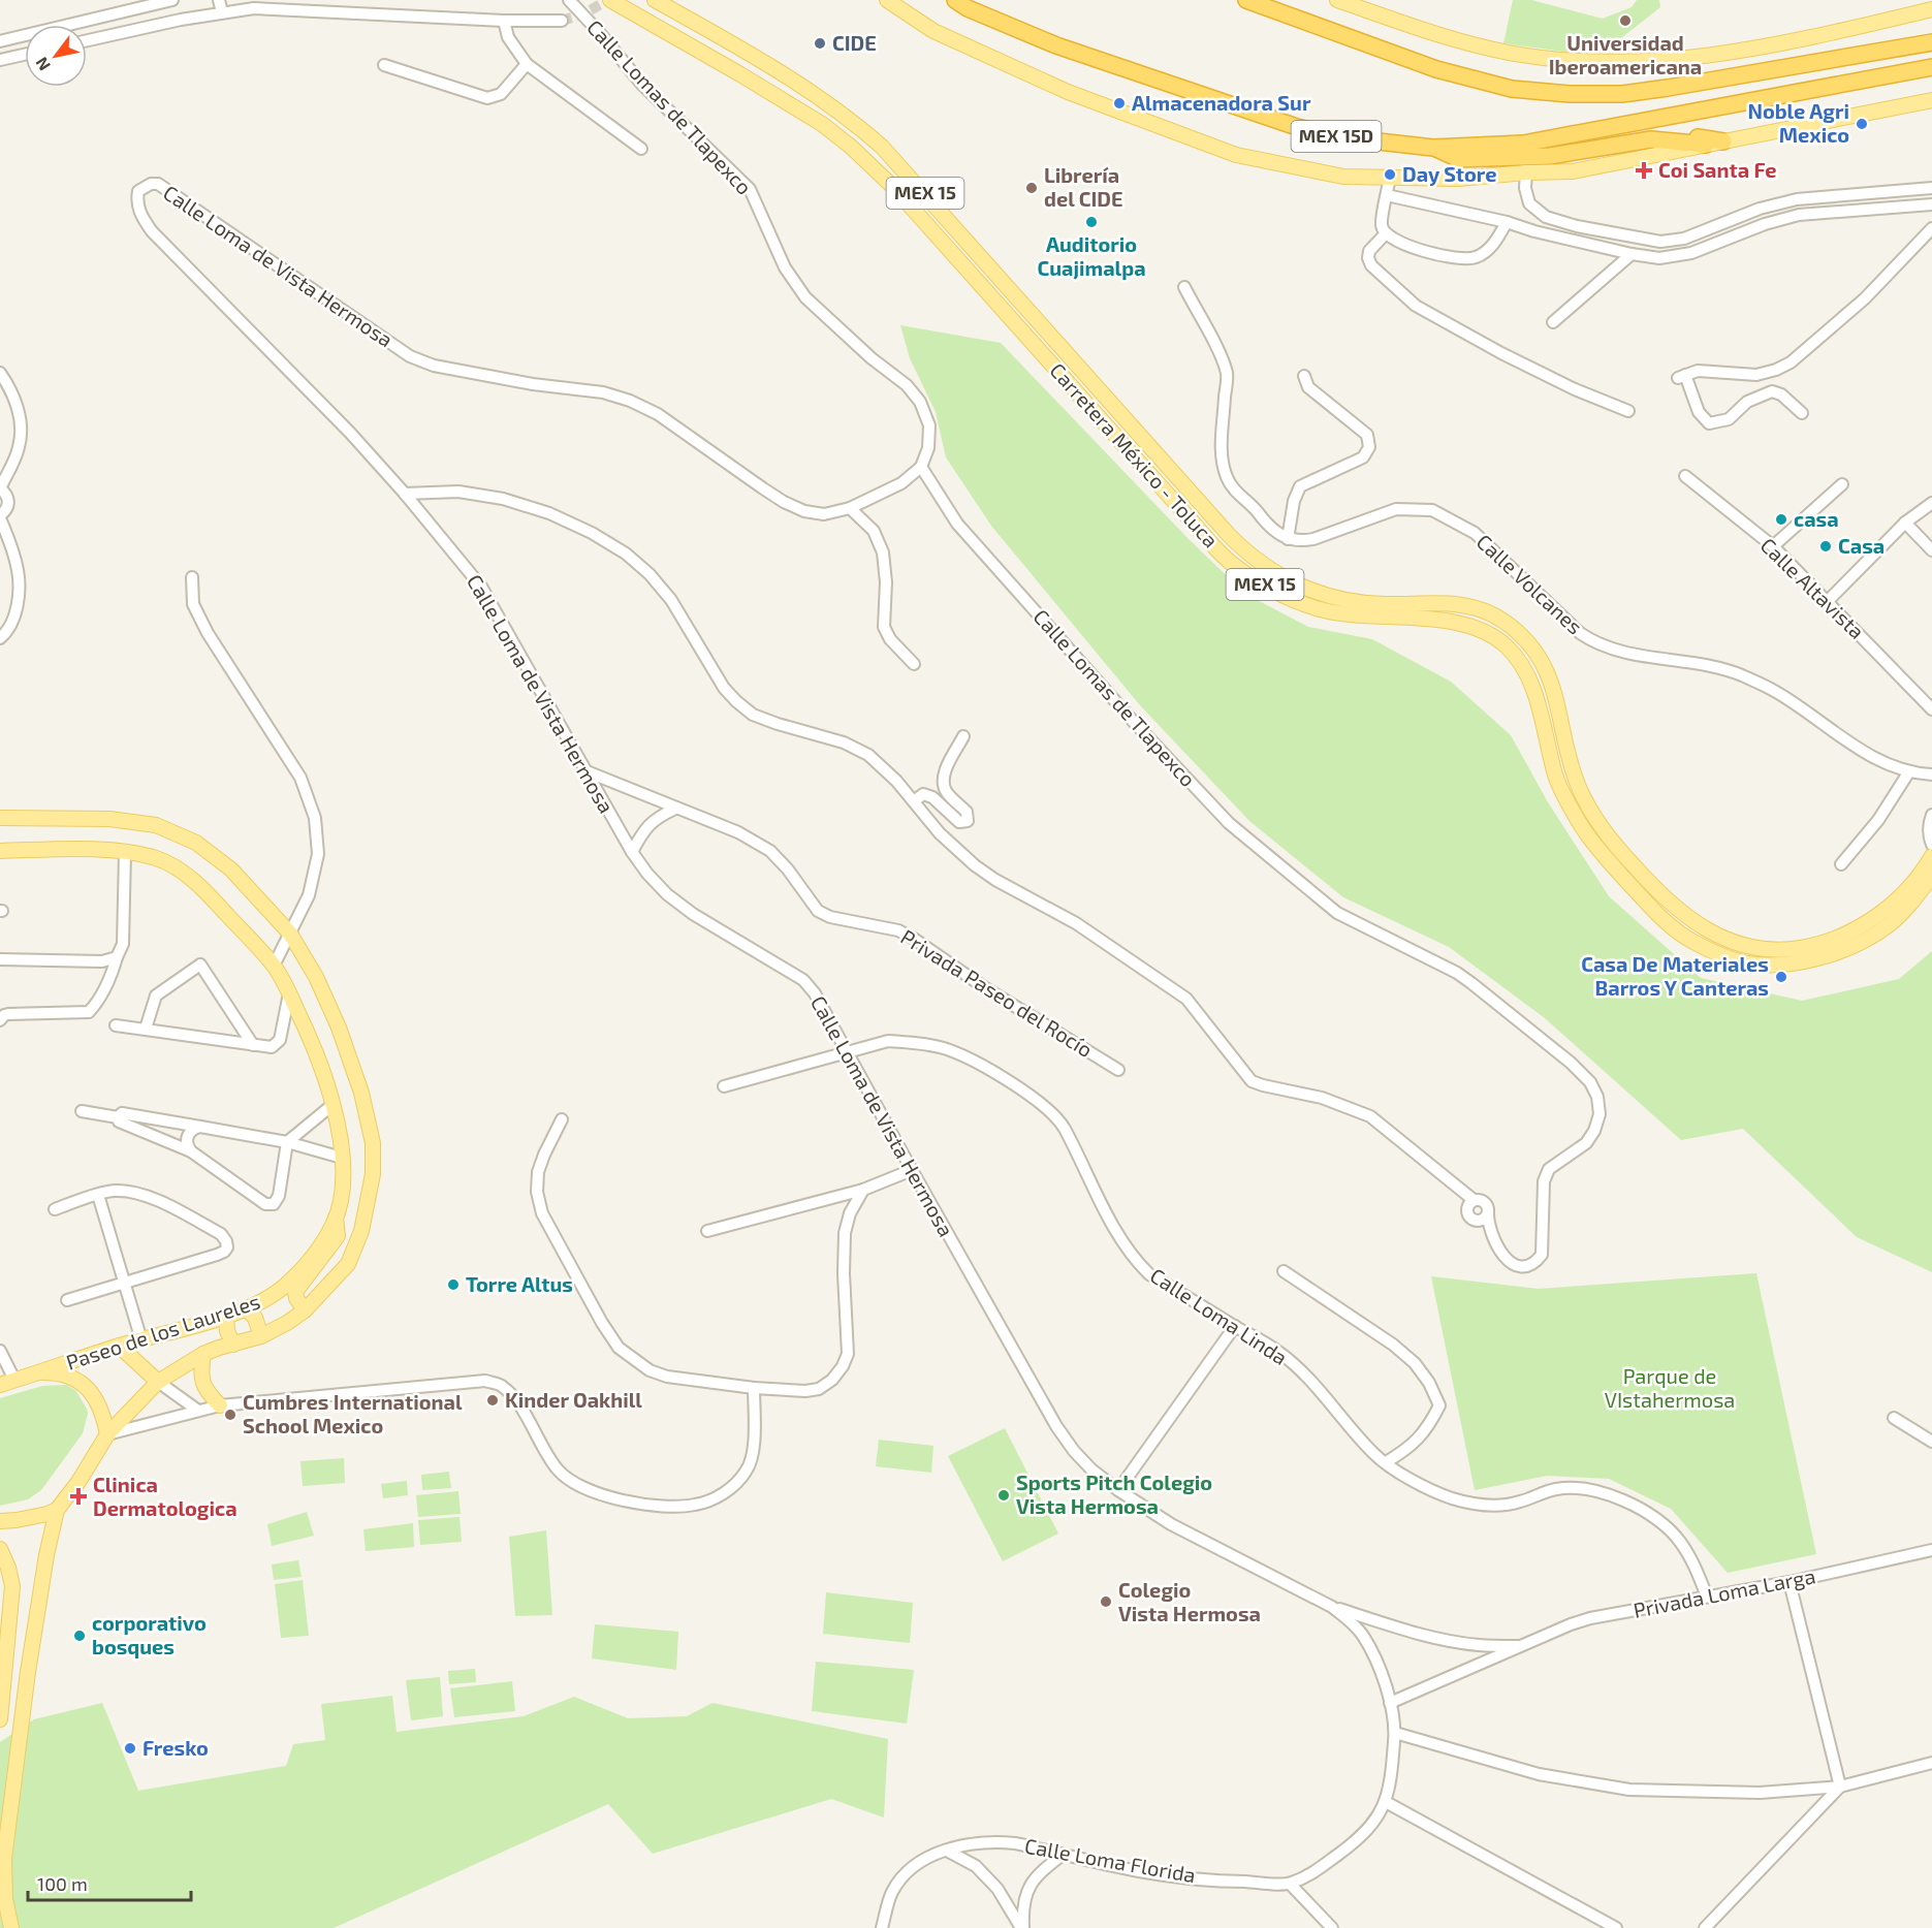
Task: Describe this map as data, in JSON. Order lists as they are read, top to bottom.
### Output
{
  "streets": {
    "highway": ["MEX 15D"],
    "main road": ["MEX 15", "Carretera México - Toluca", "Paseo de los Laureles"],
    "street": [
      "Calle Lomas de Tlapexco",
      "Calle Loma de Vista Hermosa",
      "Calle Volcanes",
      "Calle Altavista",
      "Privada Paseo del Rocío",
      "Calle Loma Linda",
      "Privada Loma Larga",
      "Calle Loma Florida"
    ]
  },
  "crossings": [
    ["Calle Lomas de Tlapexco", "Calle Loma de Vista Hermosa"],
    ["Calle Loma de Vista Hermosa", "Privada Paseo del Rocío"],
    ["Calle Loma de Vista Hermosa", "Calle Loma Linda"],
    ["Calle Loma de Vista Hermosa", "Privada Loma Larga"],
    ["Calle Loma de Vista Hermosa", "Calle Loma Florida"],
    ["Calle Loma Linda", "Privada Loma Larga"]
  ],
  "parks": ["Parque de VIstahermosa"],
  "places": {
    "other": [
      "Universidad Iberoamericana",
      "CIDE",
      "Almacenadora Sur",
      "Noble Agri Mexico",
      "Day Store",
      "Librería del CIDE",
      "Auditorio Cuajimalpa",
      "casa",
      "Casa",
      "Casa De Materiales Barros Y Canteras",
      "Torre Altus",
      "Kinder Oakhill",
      "Cumbres International School Mexico",
      "Sports Pitch Colegio Vista Hermosa",
      "Colegio Vista Hermosa",
      "corporativo bosques",
      "Fresko"
    ],
    "health": ["Coi Santa Fe", "Clinica Dermatologica"]
  },
  "scale_bar": "100 m",
  "north": "bottom left"
}
